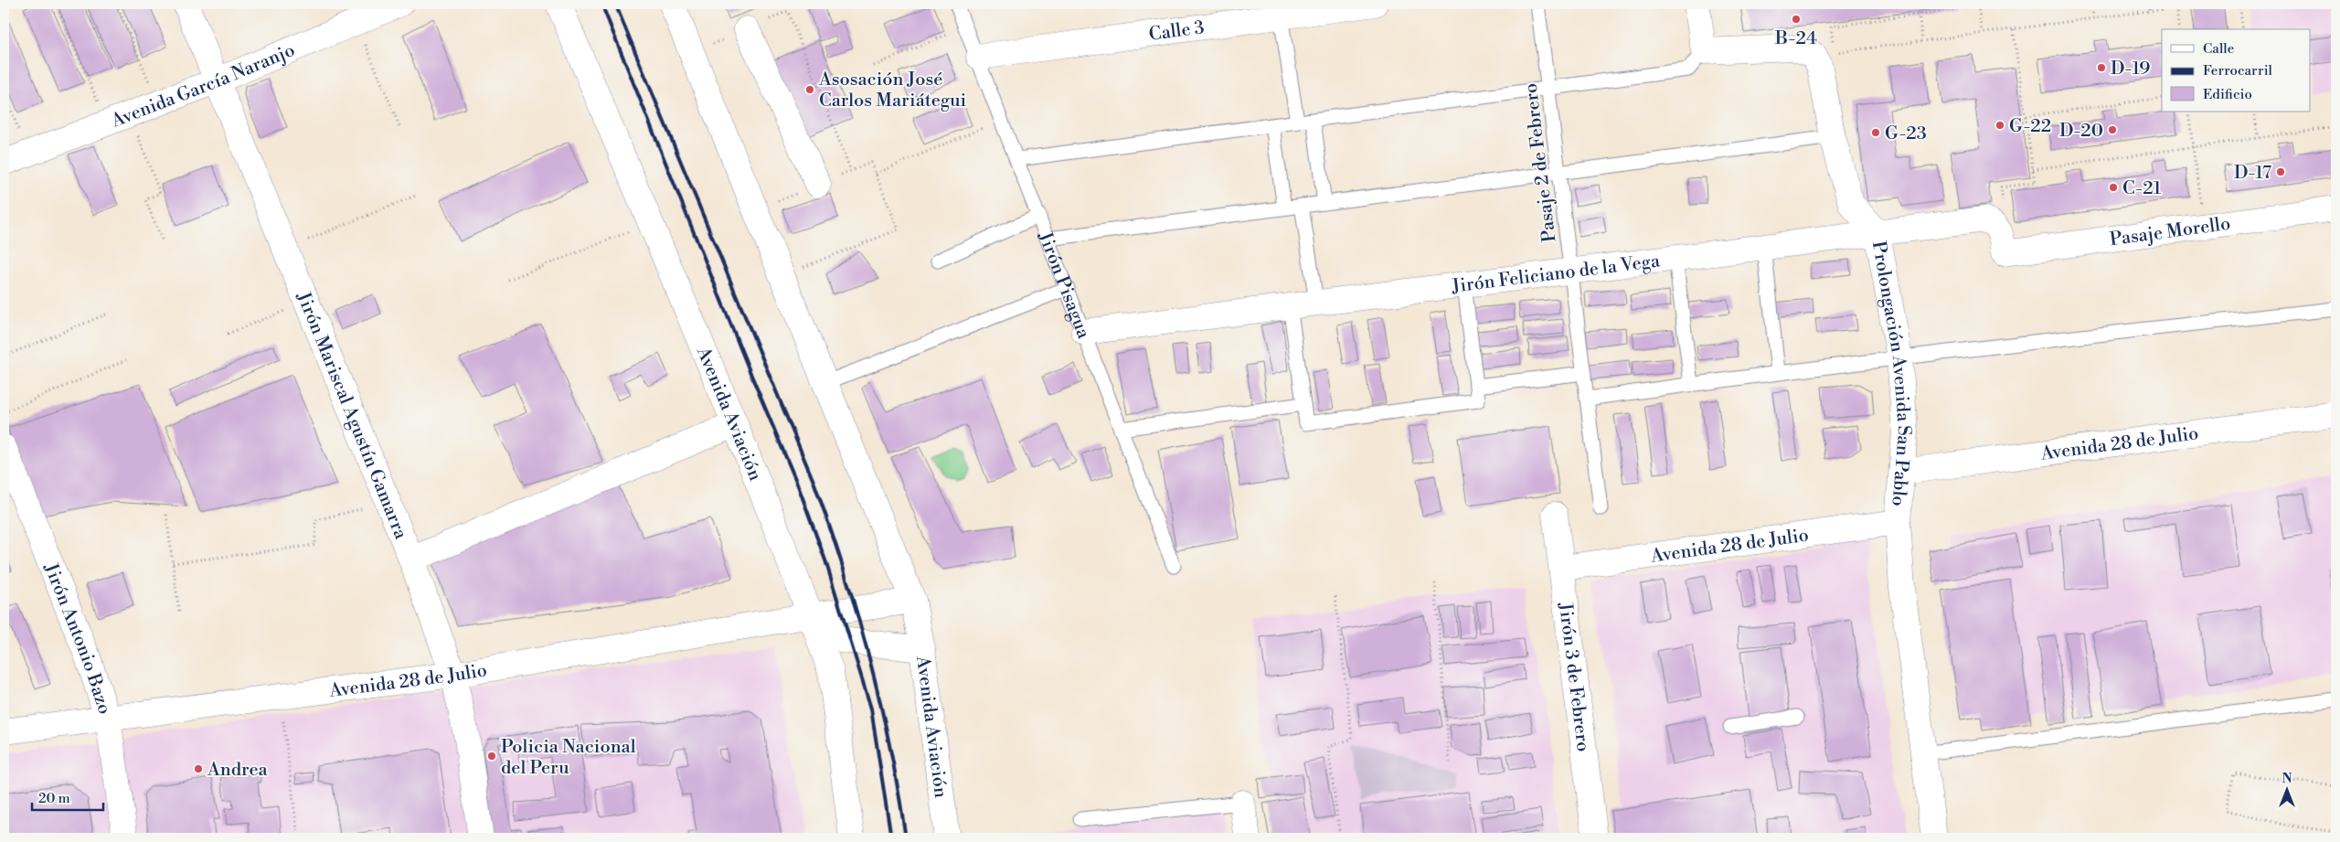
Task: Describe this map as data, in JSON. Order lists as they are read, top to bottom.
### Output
{
  "streets": {
    "street": [
      "Calle 3",
      "Avenida García Naranjo",
      "Pasaje Morello",
      "Jirón Feliciano de la Vega",
      "Prolongación Avenida San Pablo",
      "Avenida Aviación",
      "Jirón Mariscal Agustín Gamarra",
      "Avenida 28 de Julio",
      "Jirón Antonio Bazo",
      "Jirón 3 de Febrero"
    ],
    "lane": ["Pasaje 2 de Febrero", "Jirón Pisagua"]
  },
  "crossings": [
    ["Calle 3", "Jirón Pisagua"],
    ["Avenida García Naranjo", "Jirón Mariscal Agustín Gamarra"],
    ["Pasaje 2 de Febrero", "Jirón Feliciano de la Vega"],
    ["Pasaje Morello", "Jirón Feliciano de la Vega"],
    ["Jirón Feliciano de la Vega", "Jirón Pisagua"],
    ["Jirón Feliciano de la Vega", "Prolongación Avenida San Pablo"],
    ["Prolongación Avenida San Pablo", "Avenida 28 de Julio"],
    ["Avenida Aviación", "Avenida 28 de Julio"],
    ["Jirón Mariscal Agustín Gamarra", "Avenida 28 de Julio"],
    ["Avenida 28 de Julio", "Jirón Antonio Bazo"],
    ["Avenida 28 de Julio", "Jirón 3 de Febrero"]
  ],
  "places": [
    "B-24",
    "D-19",
    "Asosación José Carlos Mariátegui",
    "G-22",
    "D-20",
    "G-23",
    "D-17",
    "C-21",
    "Policia Nacional del Peru",
    "Andrea"
  ],
  "legend": ["Calle", "Ferrocarril", "Edificio"],
  "scale_bar": "20 m",
  "north": "top"
}
